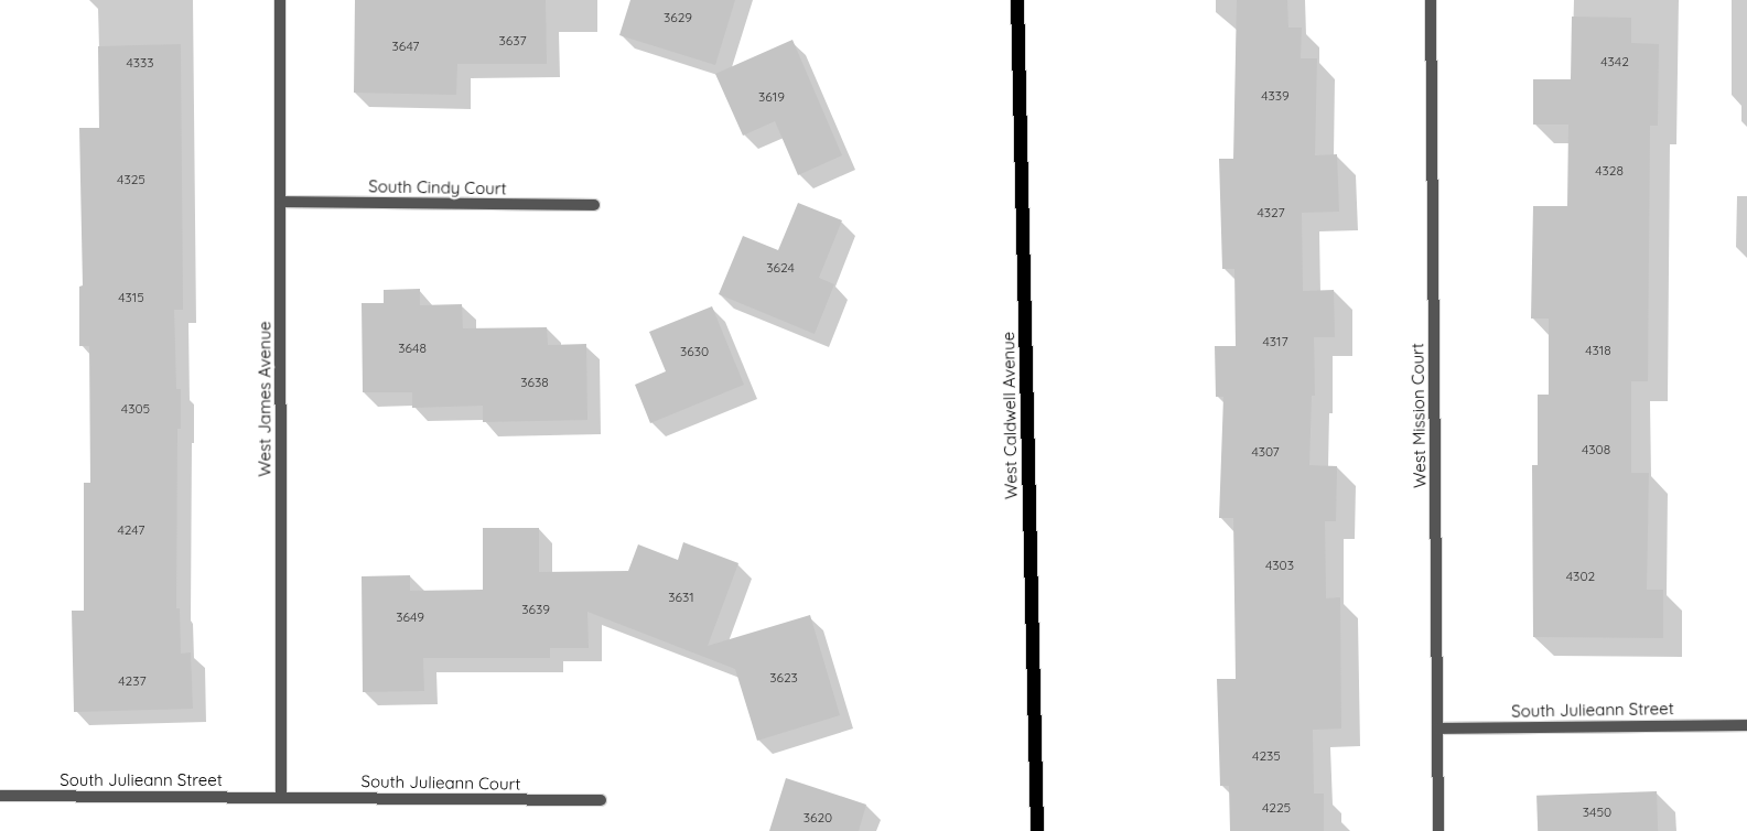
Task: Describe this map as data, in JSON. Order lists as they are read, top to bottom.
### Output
{
  "streets": {
    "main road": ["West Caldwell Avenue"],
    "street": [
      "South Cindy Court",
      "West James Avenue",
      "West Mission Court",
      "South Julieann Street",
      "South Julieann Court"
    ]
  },
  "crossings": [
    ["South Cindy Court", "West James Avenue"],
    ["West James Avenue", "South Julieann Street"],
    ["West James Avenue", "South Julieann Court"],
    ["West Mission Court", "South Julieann Street"],
    ["South Julieann Street", "South Julieann Court"]
  ],
  "house_numbers": [
    "3629",
    "3637",
    "3647",
    "4342",
    "4333",
    "4339",
    "3619",
    "4328",
    "4325",
    "4327",
    "3624",
    "4315",
    "4317",
    "3648",
    "4318",
    "3630",
    "3638",
    "4305",
    "4308",
    "4307",
    "4247",
    "4303",
    "4302",
    "3631",
    "3639",
    "3649",
    "3623",
    "4237",
    "4235",
    "4225",
    "3450",
    "3620"
  ]
}
